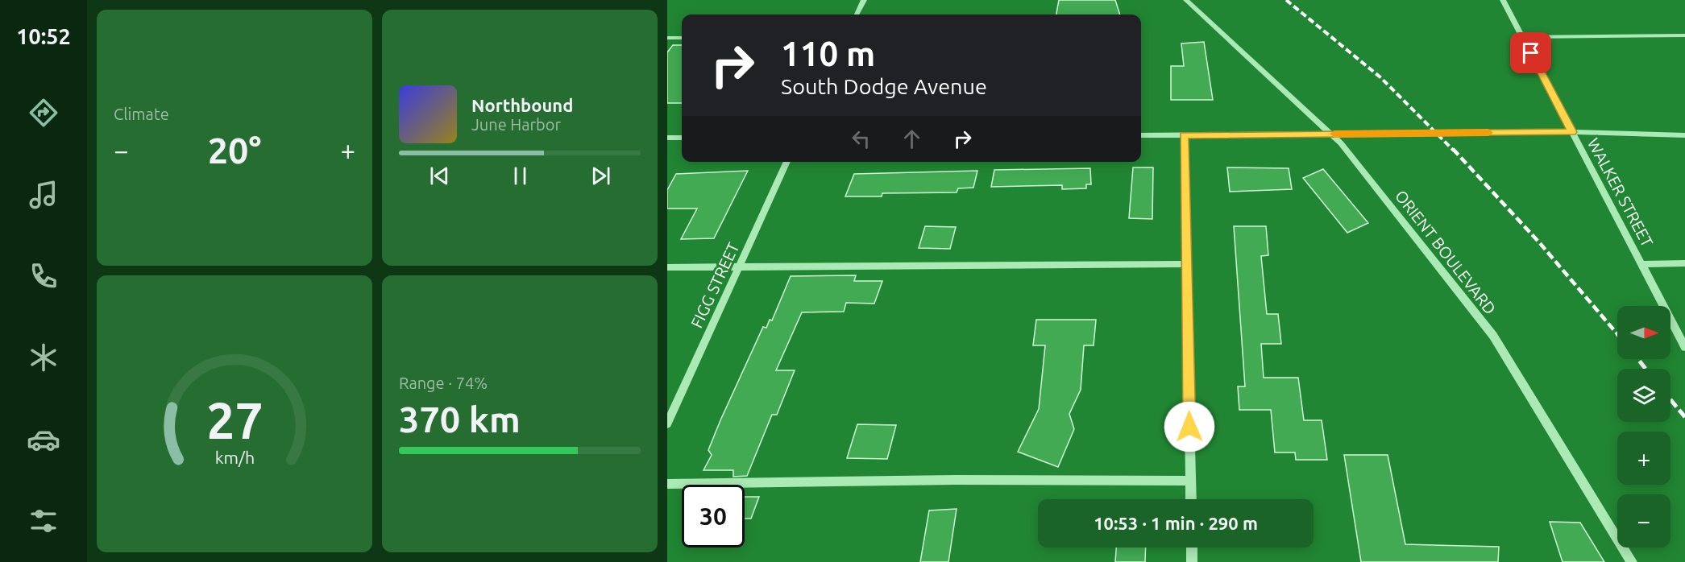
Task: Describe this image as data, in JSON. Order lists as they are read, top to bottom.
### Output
{
  "streets": {
    "street": ["WALKER STREET", "ORIENT BOULEVARD", "FIGG STREET"]
  },
  "north": "right",
  "page": {
    "tabs": "10:52",
    "tile": [
      "Climate",
      ["Range · 74%", "370 km"]
    ],
    "turn": ["110 m", "South Dodge Avenue"],
    "song": ["Northbound", "June Harbor"],
    "heat": ["−", "20°", "+"],
    "map_buttons": ["+", "−"],
    "limit": "30",
    "trip": "10:53 · 1 min · 290 m",
    "gauge": ["27", "km/h"]
  }
}
